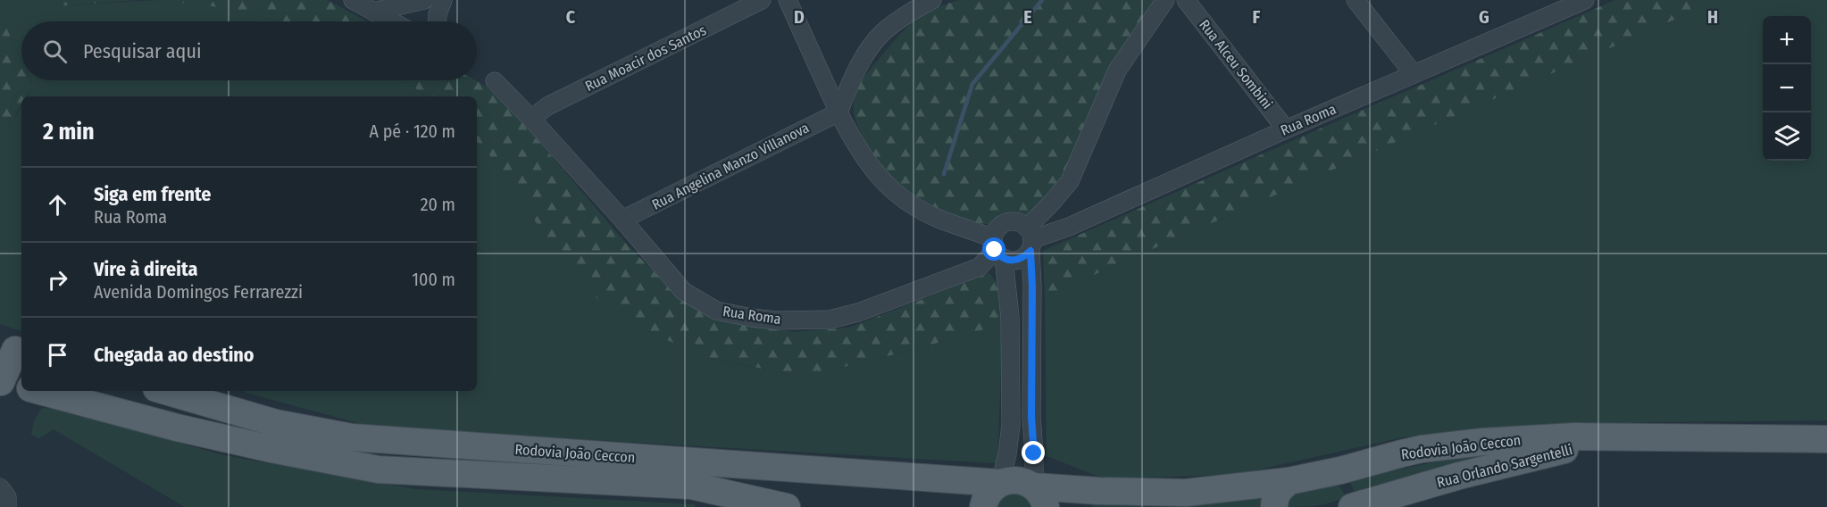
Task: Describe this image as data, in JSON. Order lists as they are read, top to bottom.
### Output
{
  "streets": {
    "main road": ["Rodovia João Ceccon", "Rua Orlando Sargentelli"],
    "street": [
      "Rua Moacir dos Santos",
      "Rua Alceu Sombini",
      "Rua Roma",
      "Rua Angelina Manzo Villanova"
    ]
  },
  "crossings": [
    ["Rua Moacir dos Santos", "Rua Roma"],
    ["Rua Alceu Sombini", "Rua Roma"],
    ["Rua Roma", "Rua Angelina Manzo Villanova"],
    ["Rodovia João Ceccon", "Rua Orlando Sargentelli"]
  ],
  "page": {
    "map_buttons": ["+", "−"],
    "search": "Pesquisar aqui",
    "heading": ["2 min", "A pé · 120 m"],
    "list": [
      ["Siga em frente", "Rua Roma", "20 m"],
      ["Vire à direita", "Avenida Domingos Ferrarezzi", "100 m"],
      "Chegada ao destino"
    ]
  },
  "grid": {
    "columns": [
      "C",
      "D",
      "E",
      "F",
      "G",
      "H"
    ]
  }
}
